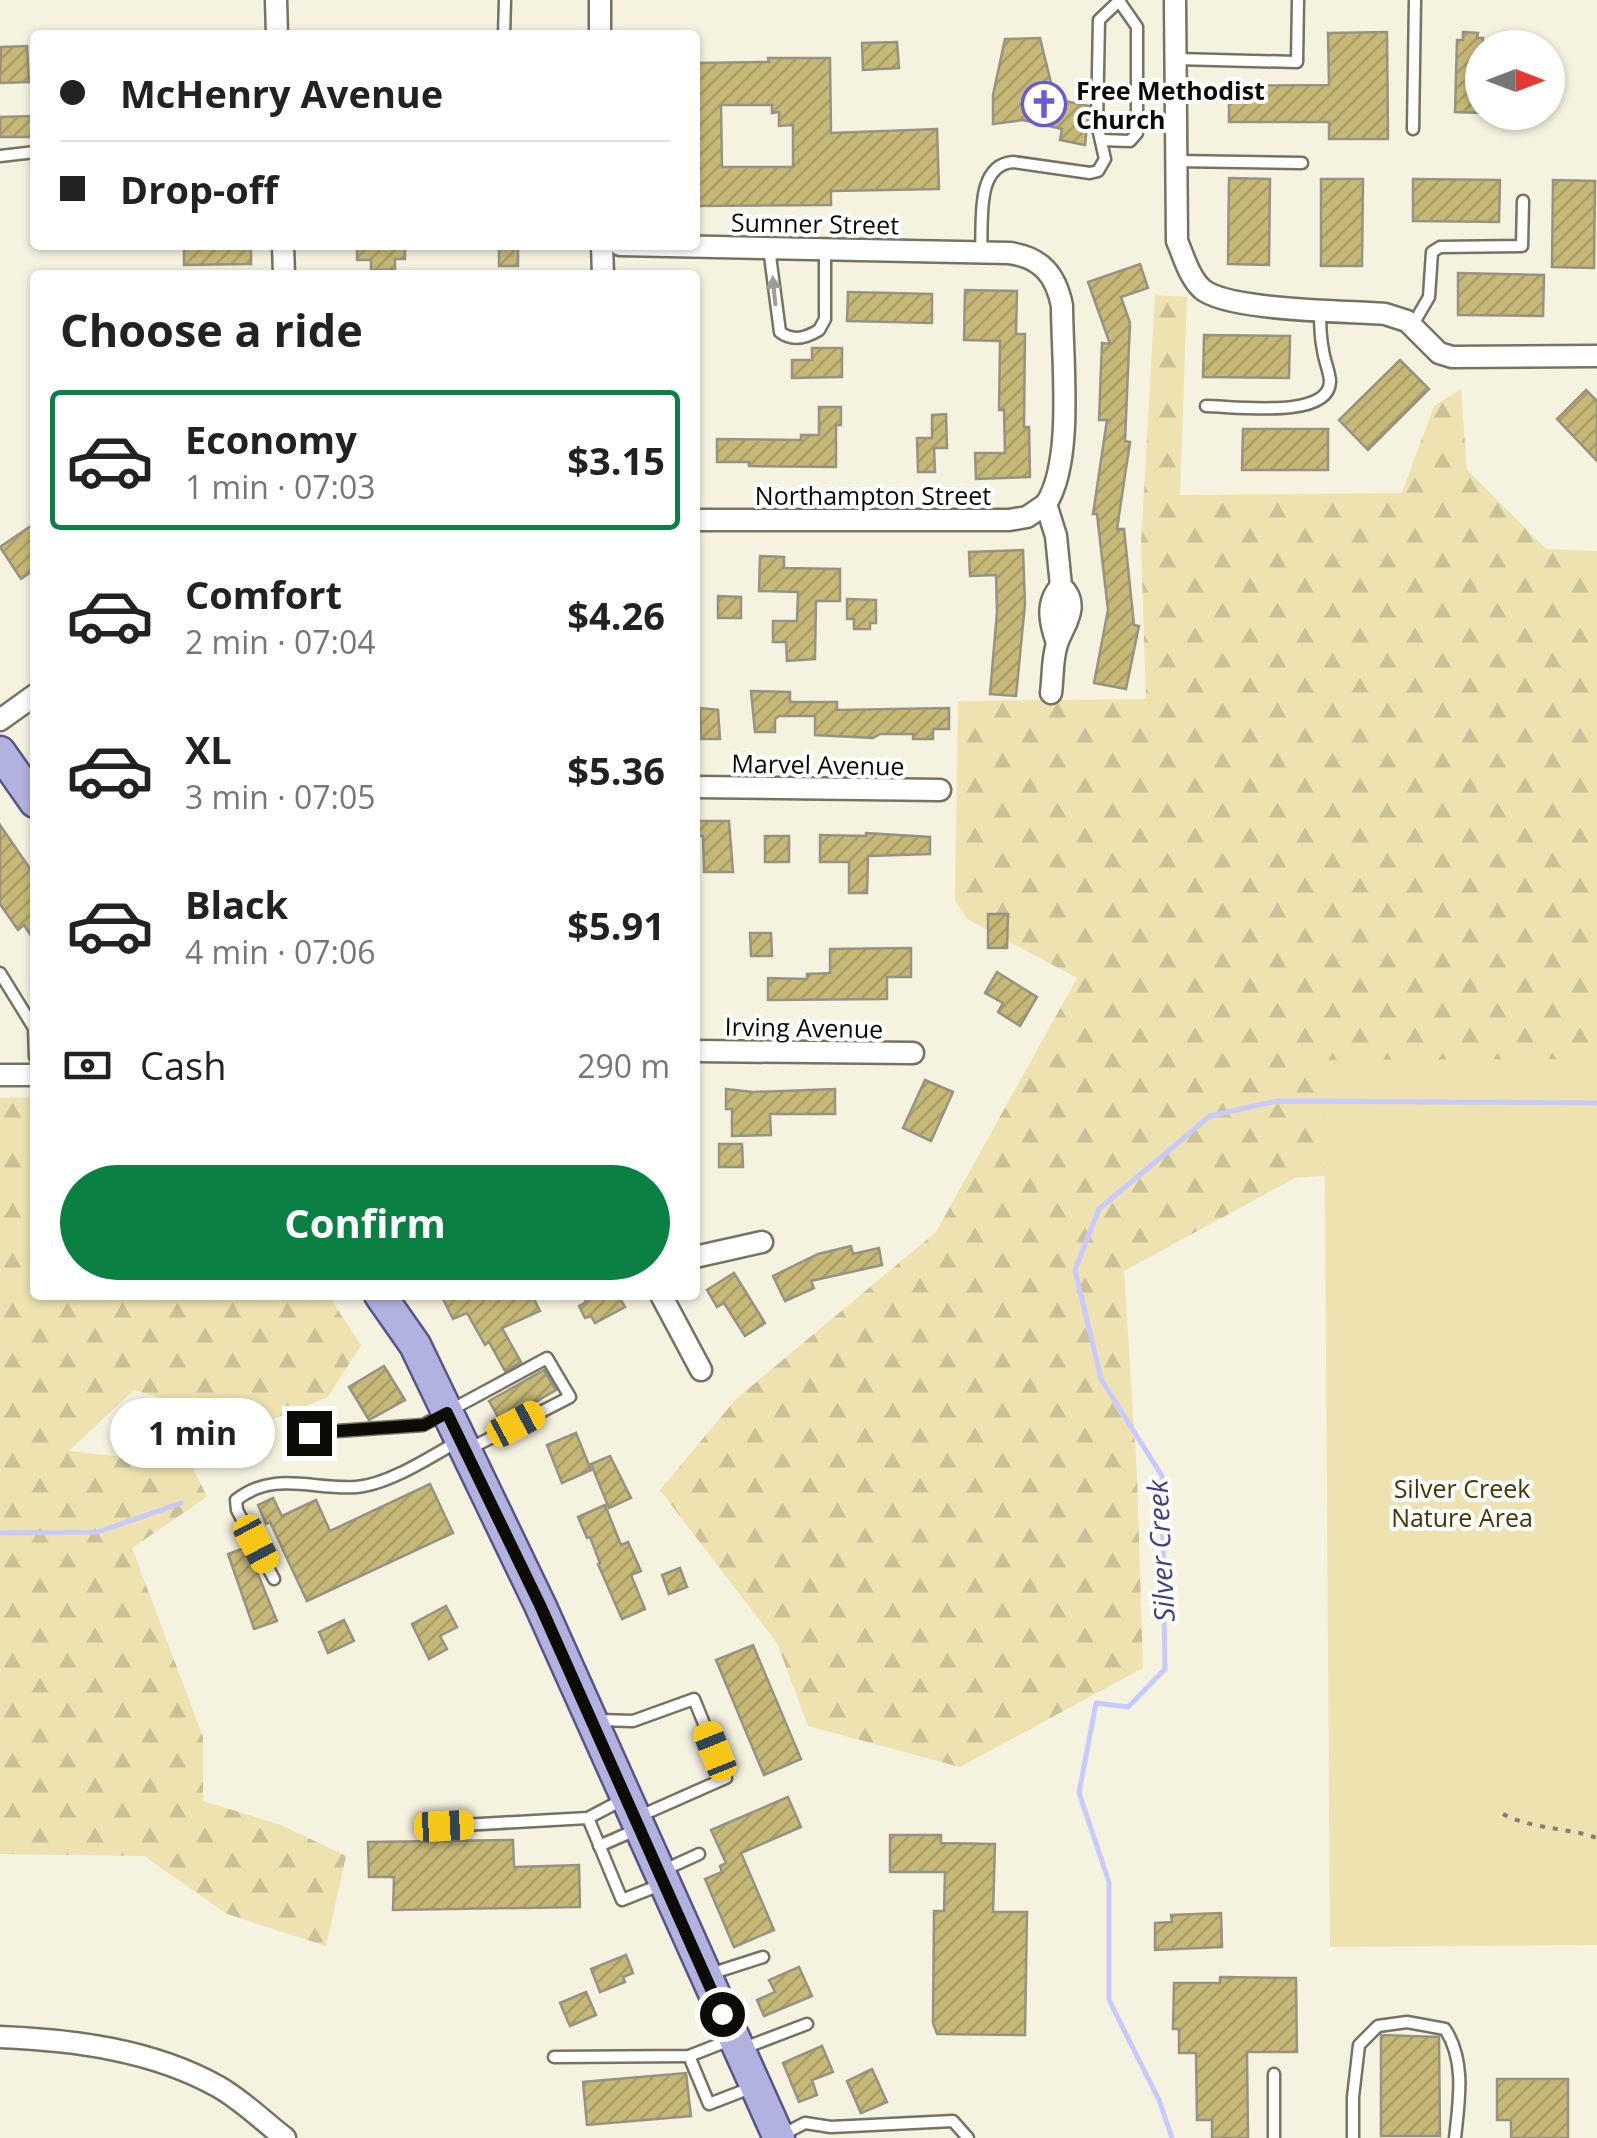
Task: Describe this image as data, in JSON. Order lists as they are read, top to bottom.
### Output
{
  "streets": {
    "street": [
      "Sumner Street",
      "Northampton Street",
      "Marvel Avenue",
      "Irving Avenue"
    ]
  },
  "crossings": [
    ["Sumner Street", "Northampton Street"]
  ],
  "water": ["Silver Creek"],
  "parks": ["Silver Creek Nature Area"],
  "places": {
    "church": ["Free Methodist Church"]
  },
  "north": "right",
  "page": {
    "banner": ["McHenry Avenue", "Drop-off"],
    "heading": "Choose a ride",
    "list": [
      {
        "name": "Economy",
        "note": "1 min · 07:03",
        "value": "$3.15"
      },
      {
        "name": "Comfort",
        "note": "2 min · 07:04",
        "value": "$4.26"
      },
      {
        "name": "XL",
        "note": "3 min · 07:05",
        "value": "$5.36"
      },
      {
        "name": "Black",
        "note": "4 min · 07:06",
        "value": "$5.91"
      }
    ],
    "pay": ["Cash", "290 m"],
    "buttons": "Confirm",
    "bubble": "1 min"
  }
}
